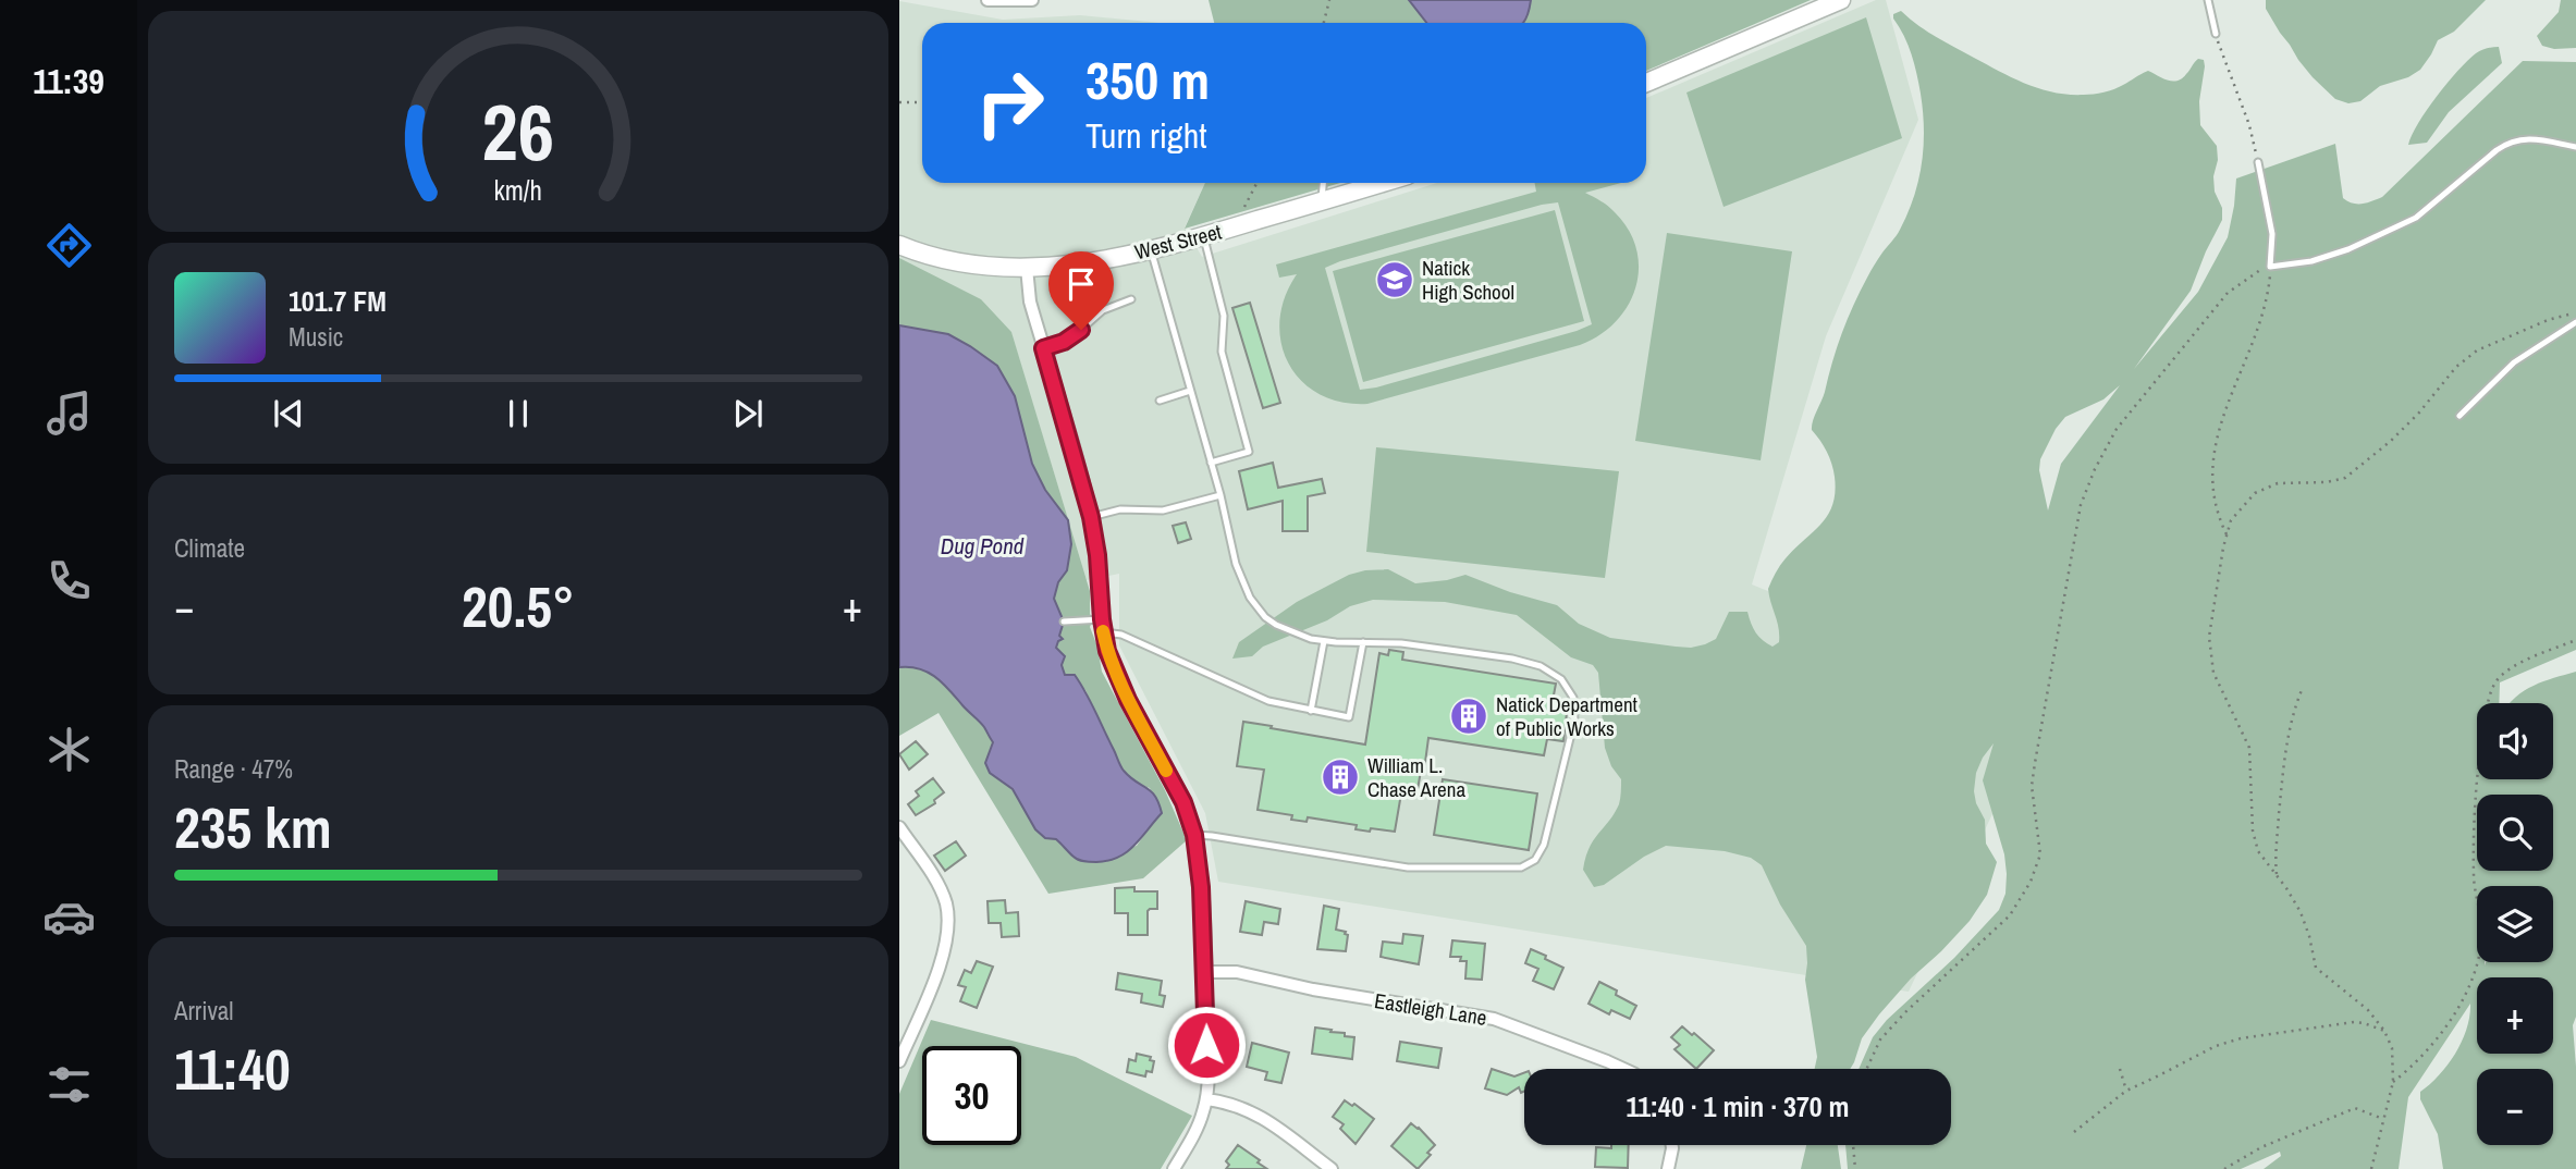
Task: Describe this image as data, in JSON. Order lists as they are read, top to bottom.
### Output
{
  "streets": {
    "street": ["West Street", "Eastleigh Lane"]
  },
  "water": ["Dug Pond"],
  "places": {
    "school or university": ["Natick High School"],
    "building": ["Natick Department of Public Works", "William L. Chase Arena"]
  },
  "page": {
    "tabs": "11:39",
    "turn": ["350 m", "Turn right"],
    "song": ["101.7 FM", "Music"],
    "tile": [
      "Climate",
      ["Range · 47%", "235 km"],
      ["Arrival", "11:40"]
    ],
    "heat": ["−", "20.5°", "+"],
    "map_buttons": ["+", "−"],
    "limit": "30",
    "trip": "11:40 · 1 min · 370 m",
    "gauge": ["26", "km/h"]
  }
}
